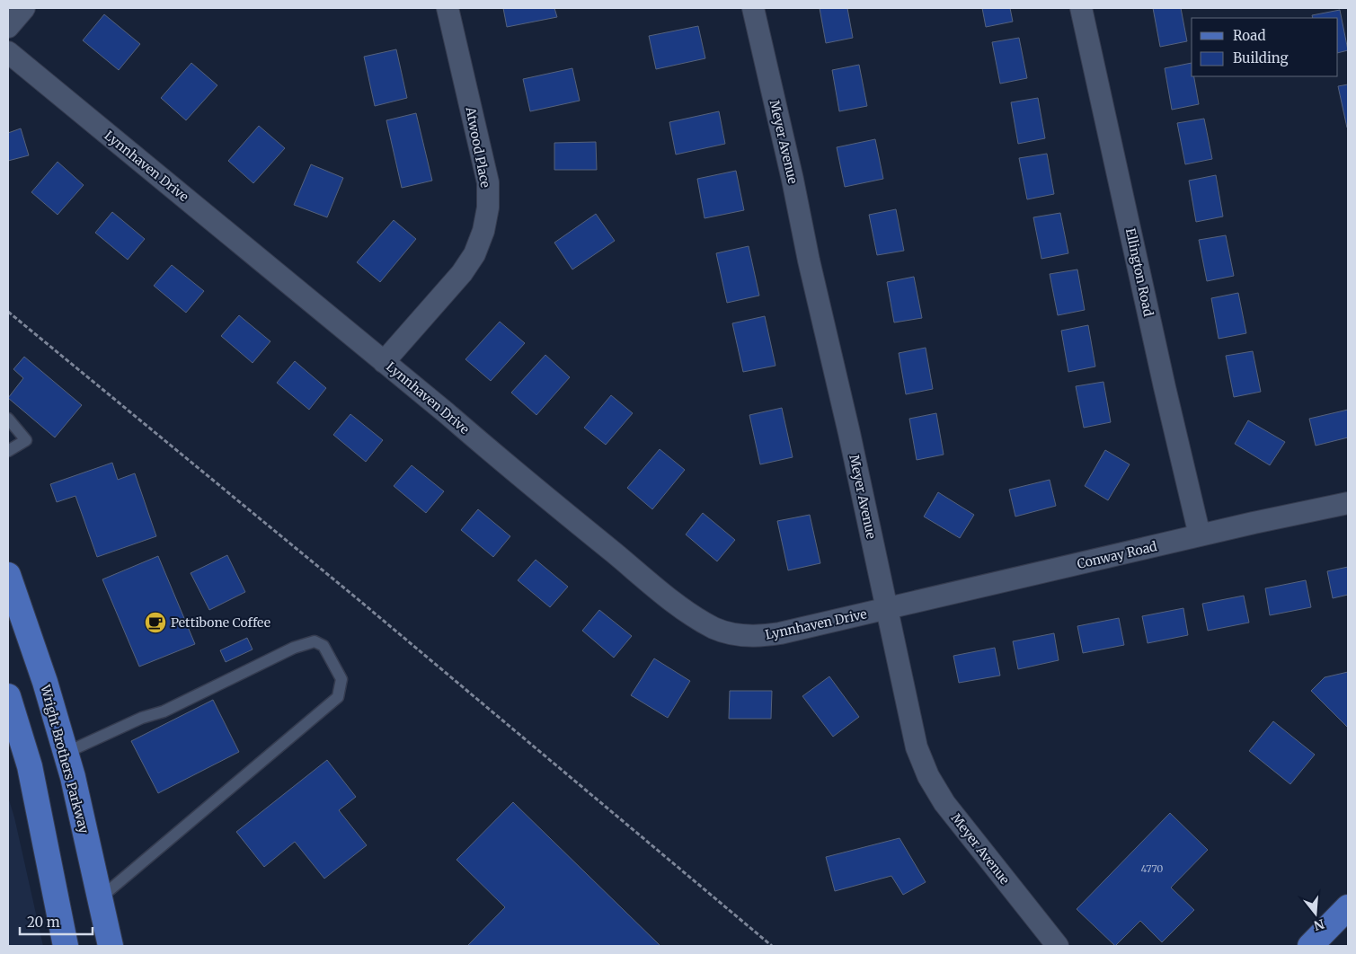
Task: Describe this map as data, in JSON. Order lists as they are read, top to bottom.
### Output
{
  "streets": {
    "main road": ["Wright Brothers Parkway"],
    "street": [
      "Meyer Avenue",
      "Atwood Place",
      "Lynnhaven Drive",
      "Ellington Road",
      "Conway Road"
    ]
  },
  "crossings": [
    ["Meyer Avenue", "Lynnhaven Drive"],
    ["Meyer Avenue", "Conway Road"],
    ["Atwood Place", "Lynnhaven Drive"],
    ["Lynnhaven Drive", "Conway Road"],
    ["Ellington Road", "Conway Road"]
  ],
  "places": {
    "cafe": ["Pettibone Coffee"]
  },
  "house_numbers": ["4770"],
  "legend": ["Road", "Building"],
  "scale_bar": "20 m",
  "north": "bottom"
}
